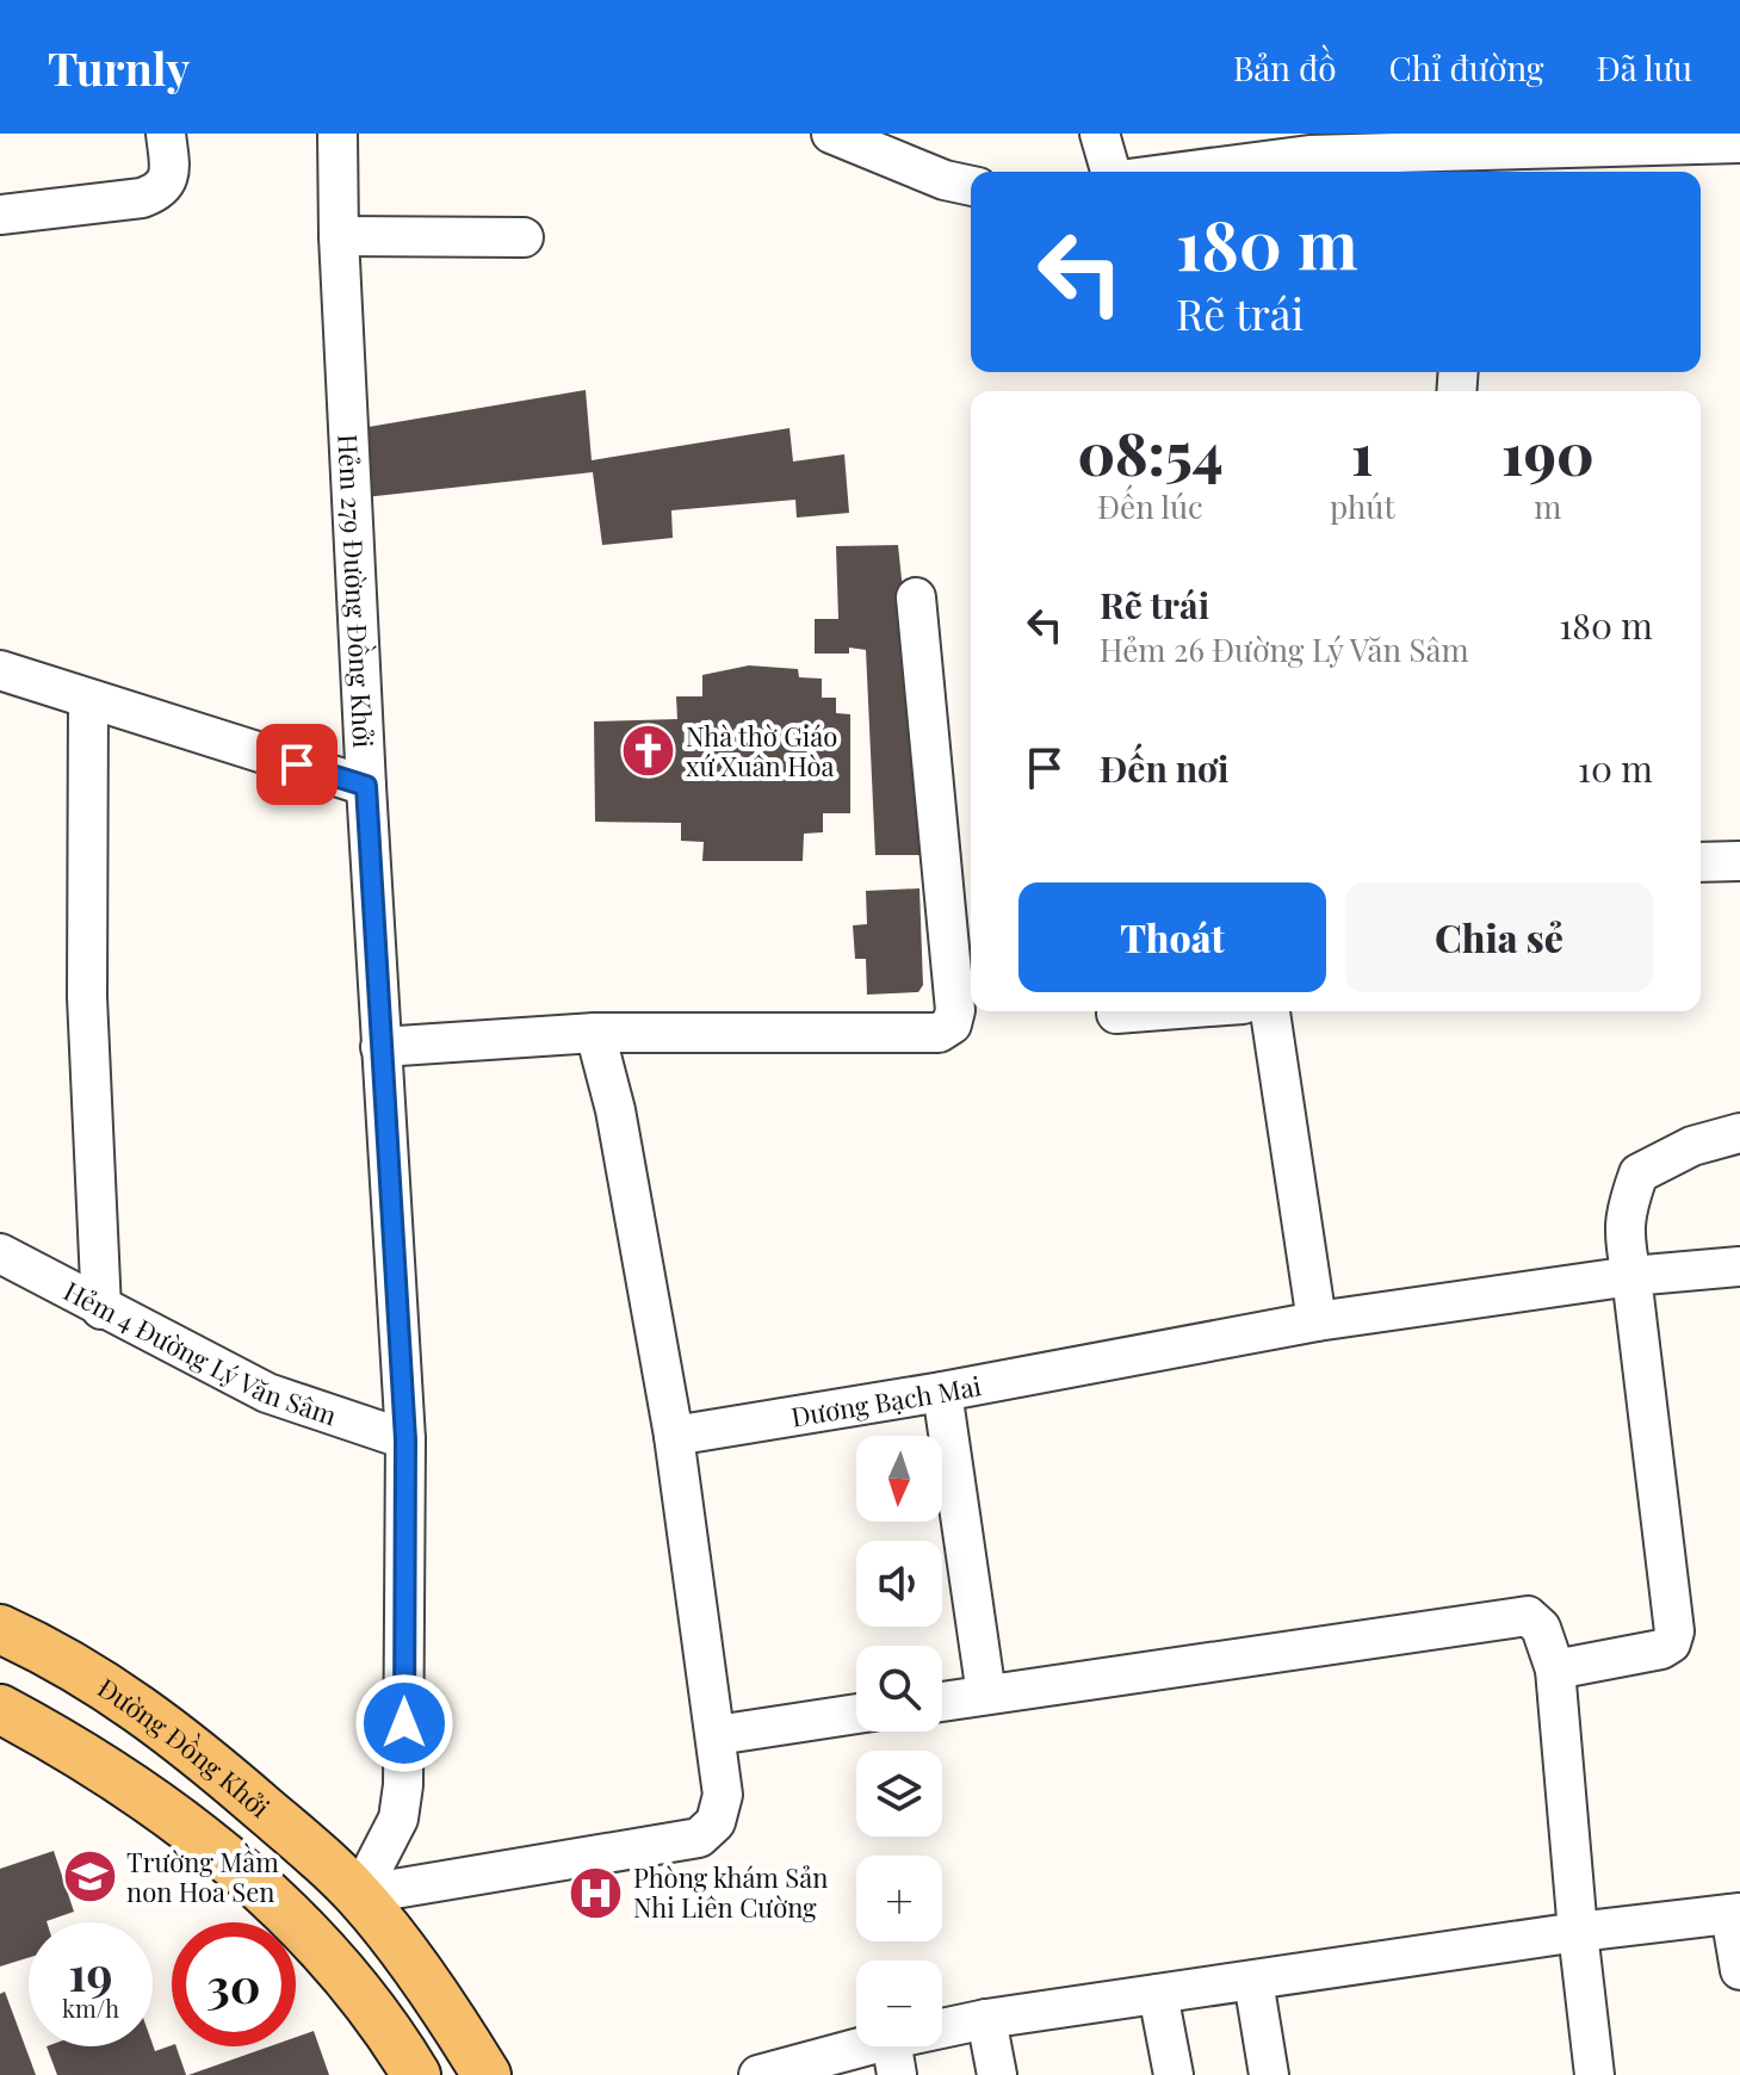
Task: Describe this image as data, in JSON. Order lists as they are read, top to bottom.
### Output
{
  "streets": {
    "main road": ["Đường Đồng Khởi"],
    "street": ["Hẻm 279 Đường Đồng Khởi", "Hẻm 4 Đường Lý Văn Sâm", "Dương Bạch Mai"]
  },
  "crossings": [
    ["Hẻm 279 Đường Đồng Khởi", "Hẻm 4 Đường Lý Văn Sâm"],
    ["Hẻm 279 Đường Đồng Khởi", "Đường Đồng Khởi"]
  ],
  "places": {
    "church": ["Nhà thờ Giáo xứ Xuân Hòa"],
    "school or university": ["Trường Mầm non Hoa Sen"],
    "hospital": ["Phòng khám Sản Nhi Liên Cường"]
  },
  "north": "bottom",
  "page": {
    "header": "Turnly",
    "nav": ["Bản đồ", "Chỉ đường", "Đã lưu"],
    "turn": ["180 m", "Rẽ trái"],
    "eta": [
      "08:54",
      "Đến lúc",
      "1",
      "phút",
      "190",
      "m"
    ],
    "list": [
      {
        "name": "Rẽ trái",
        "note": "Hẻm 26 Đường Lý Văn Sâm",
        "value": "180 m"
      },
      {
        "name": "Đến nơi",
        "value": "10 m"
      }
    ],
    "buttons": ["Thoát", "Chia sẻ"],
    "map_buttons": ["+", "−"],
    "speed": "19 km/h",
    "limit": "30"
  }
}
